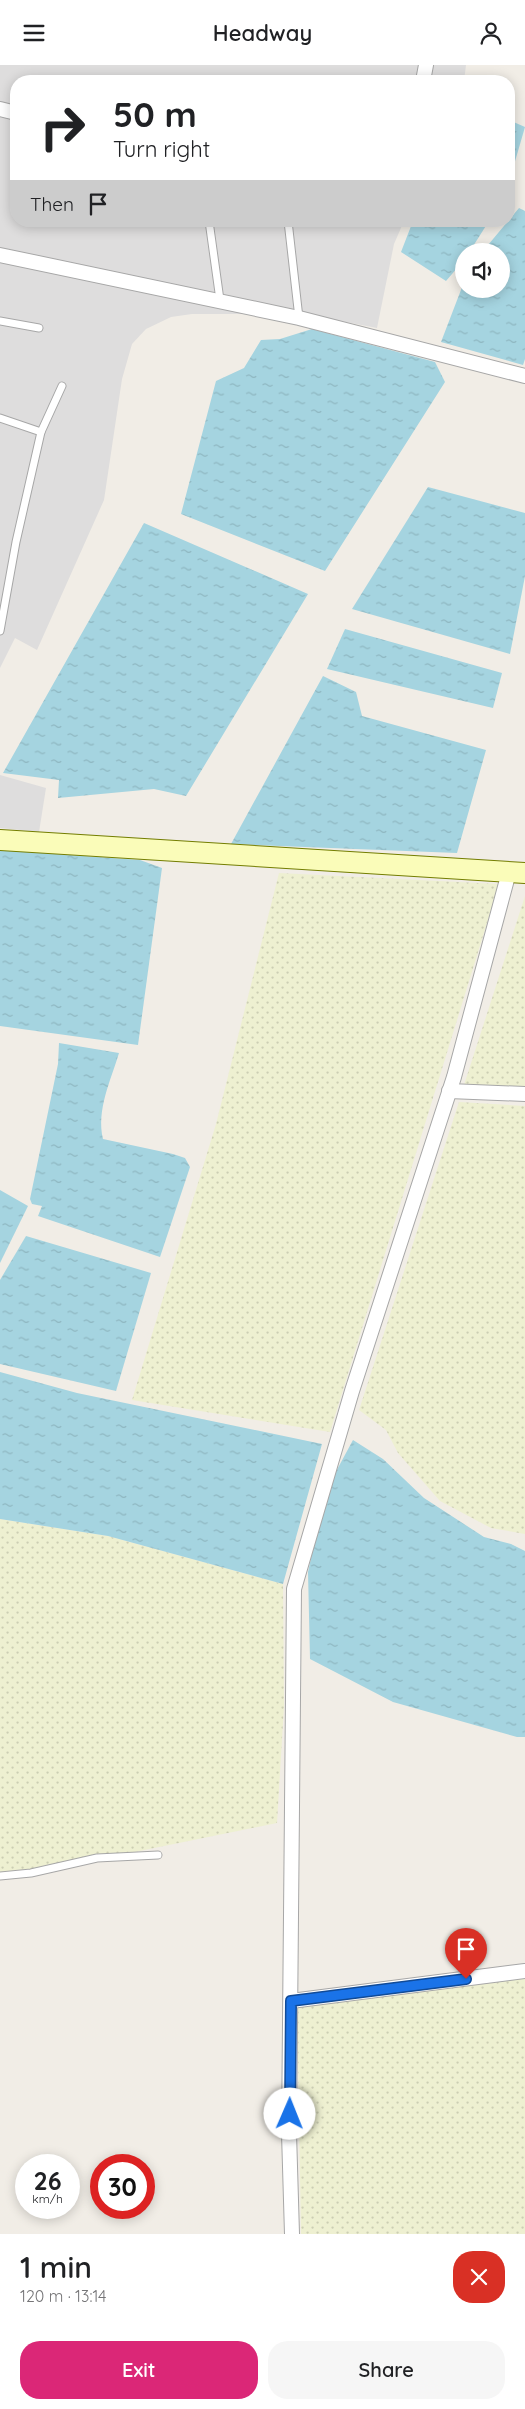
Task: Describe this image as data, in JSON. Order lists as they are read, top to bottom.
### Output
{
  "page": {
    "header": "Headway",
    "turn": ["50 m", "Turn right"],
    "then": "Then",
    "speed": "26 km/h",
    "limit": "30",
    "heading": ["1 min", "120 m · 13:14"],
    "buttons": ["Exit", "Share"]
  }
}
